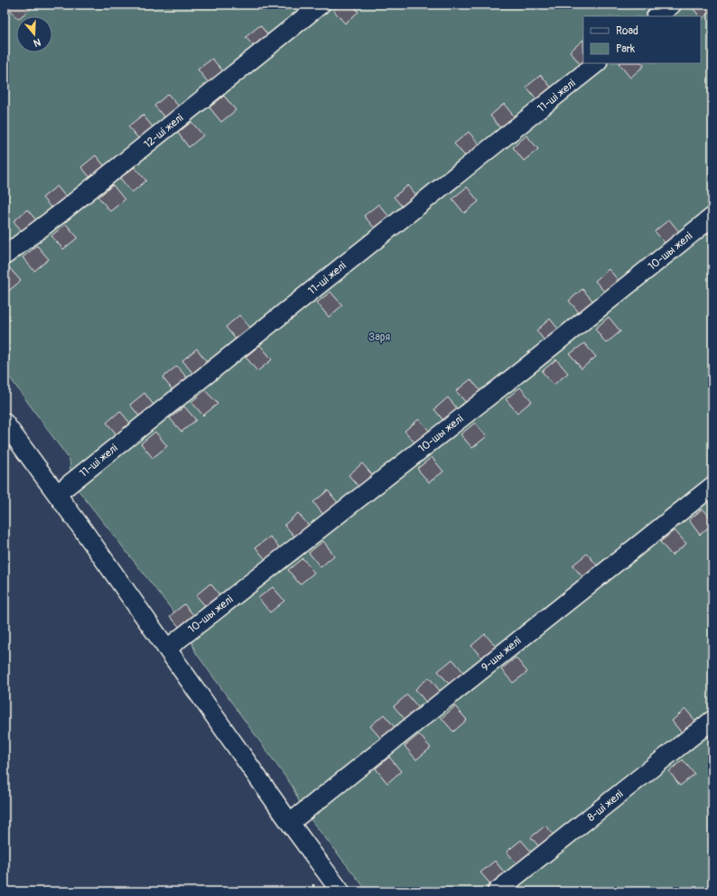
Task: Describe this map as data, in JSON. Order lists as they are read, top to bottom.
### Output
{
  "streets": {
    "street": [
      "11-ші желі",
      "12-ші желі",
      "10-шы желі",
      "9-шы желі",
      "8-ші желі"
    ]
  },
  "parks": ["Заря"],
  "legend": ["Road", "Park"],
  "north": "bottom"
}
